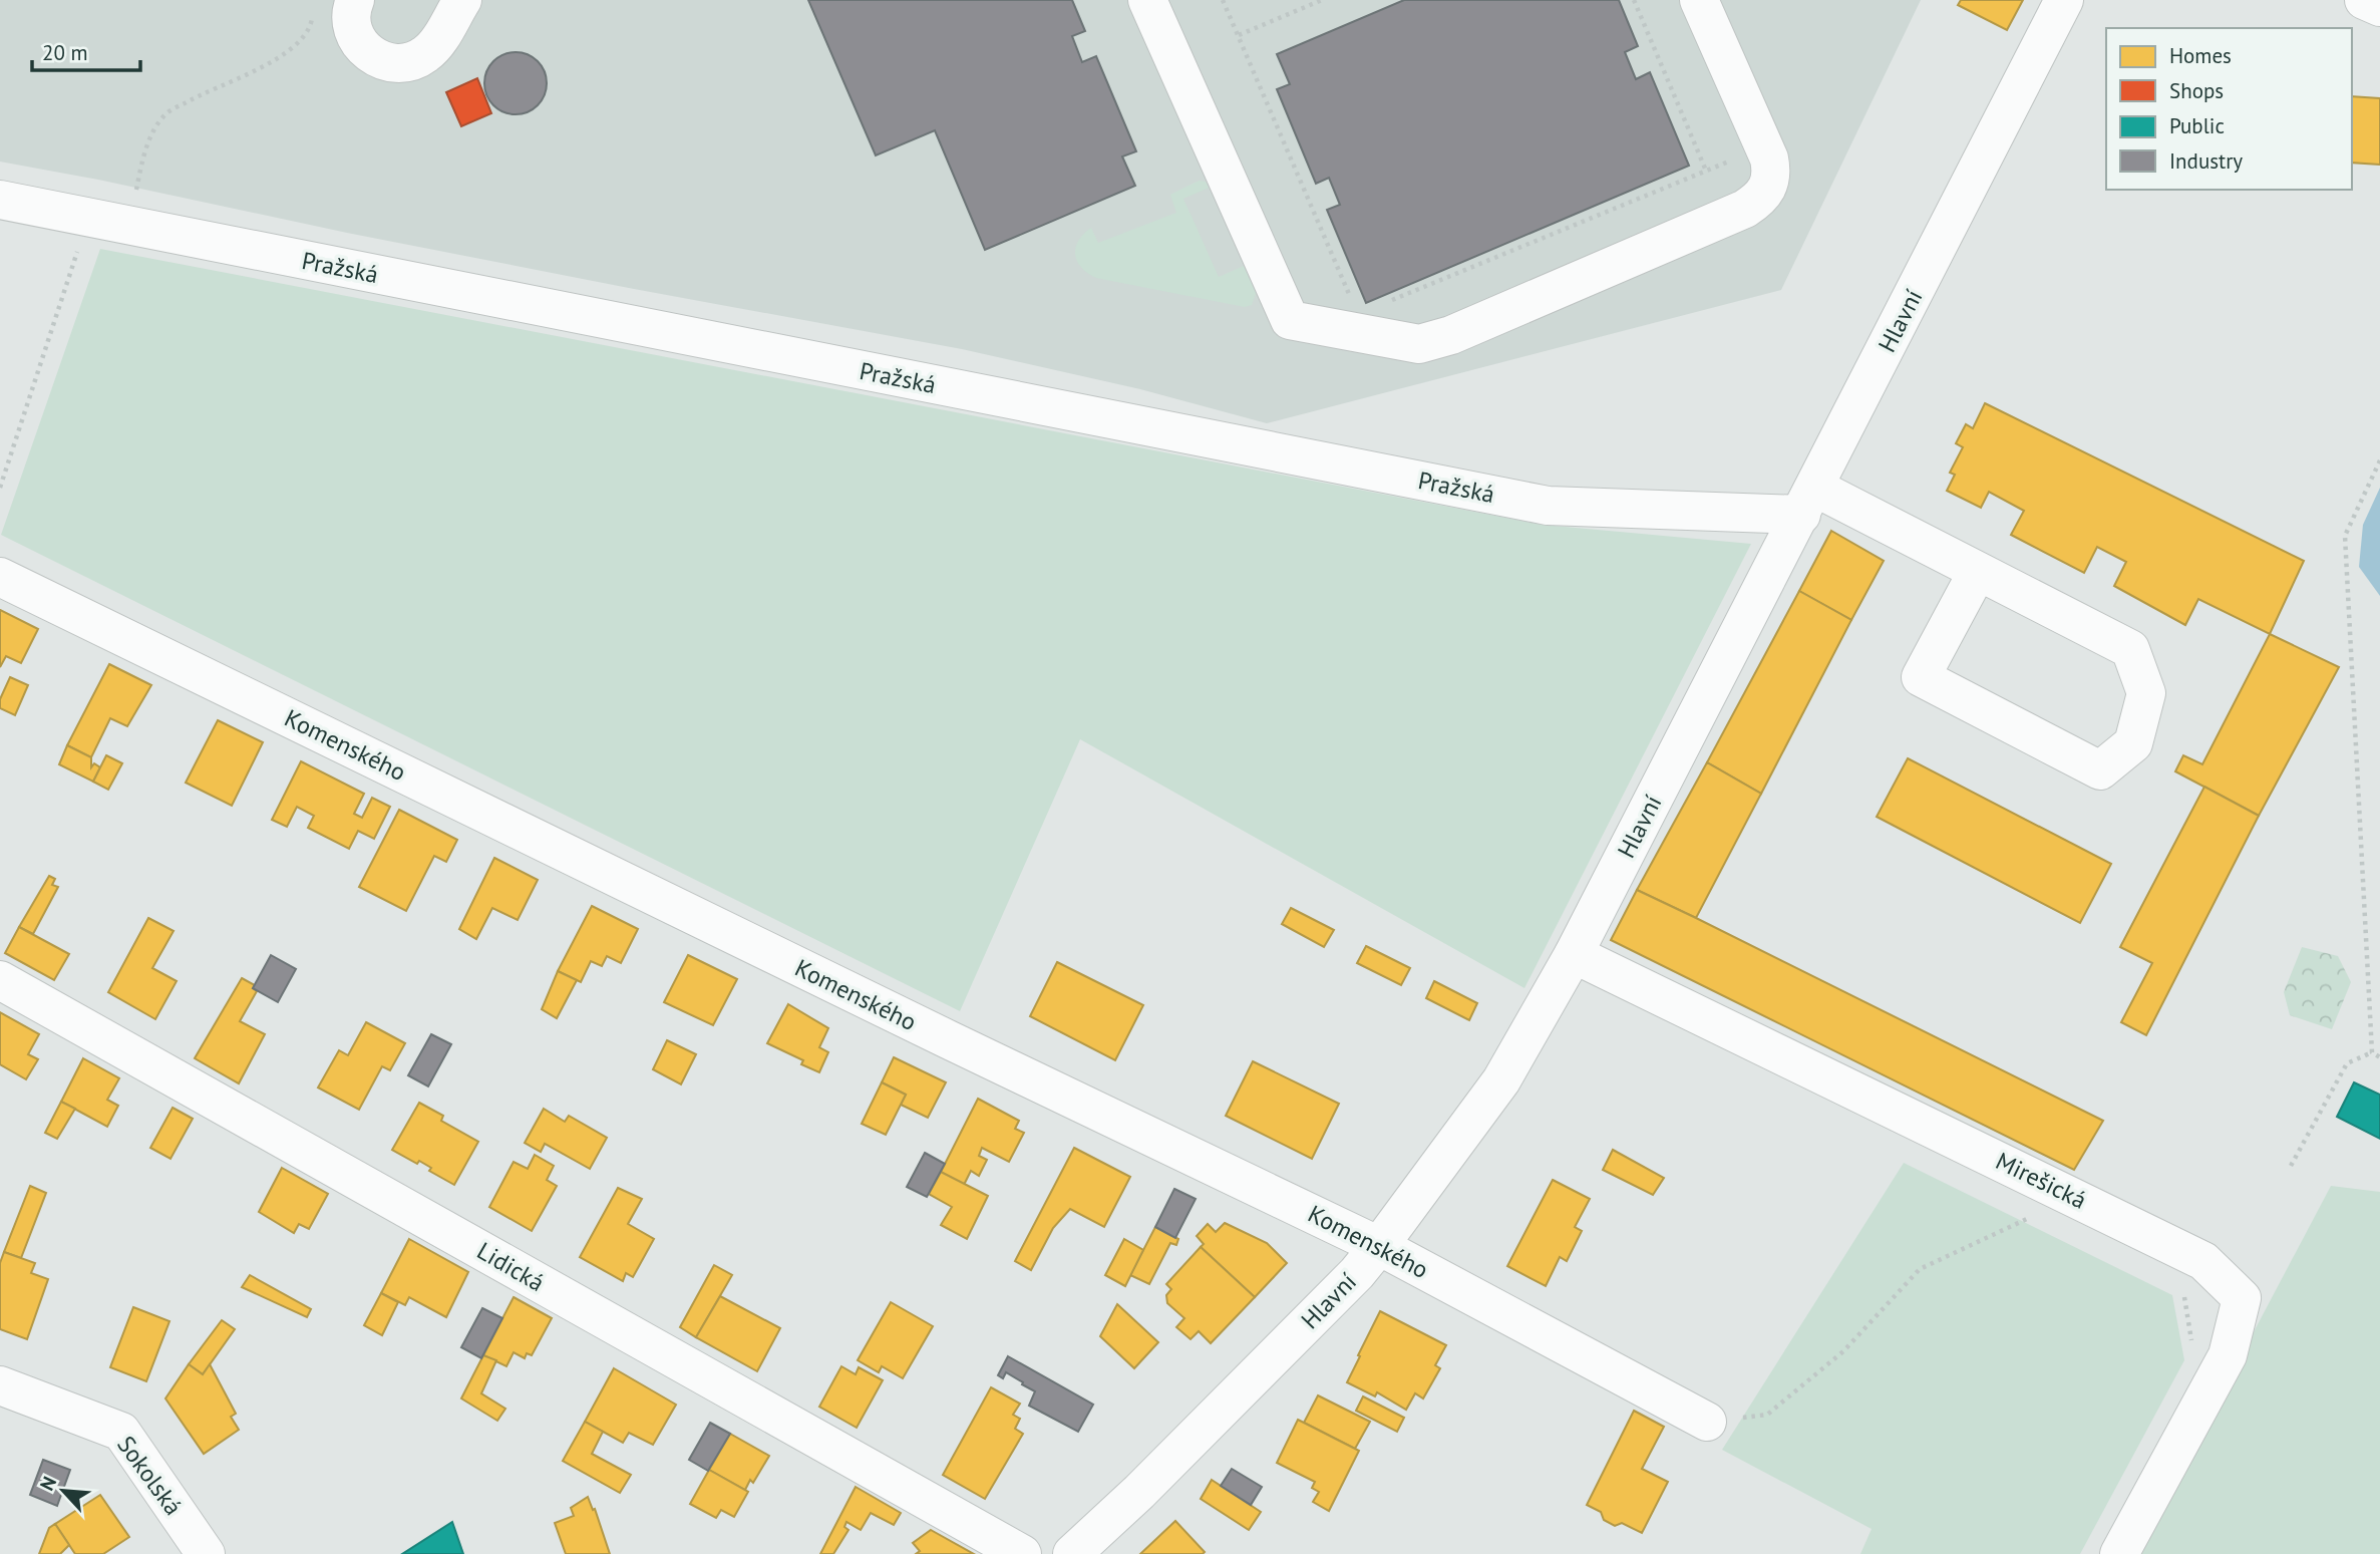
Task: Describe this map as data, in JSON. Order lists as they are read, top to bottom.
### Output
{
  "streets": {
    "street": [
      "Pražská",
      "Hlavní",
      "Komenského",
      "Mirešická",
      "Lidická",
      "Sokolská"
    ]
  },
  "crossings": [
    ["Pražská", "Hlavní"],
    ["Hlavní", "Komenského"],
    ["Hlavní", "Mirešická"]
  ],
  "legend": [
    "Homes",
    "Shops",
    "Public",
    "Industry"
  ],
  "scale_bar": "20 m",
  "north": "top left"
}
